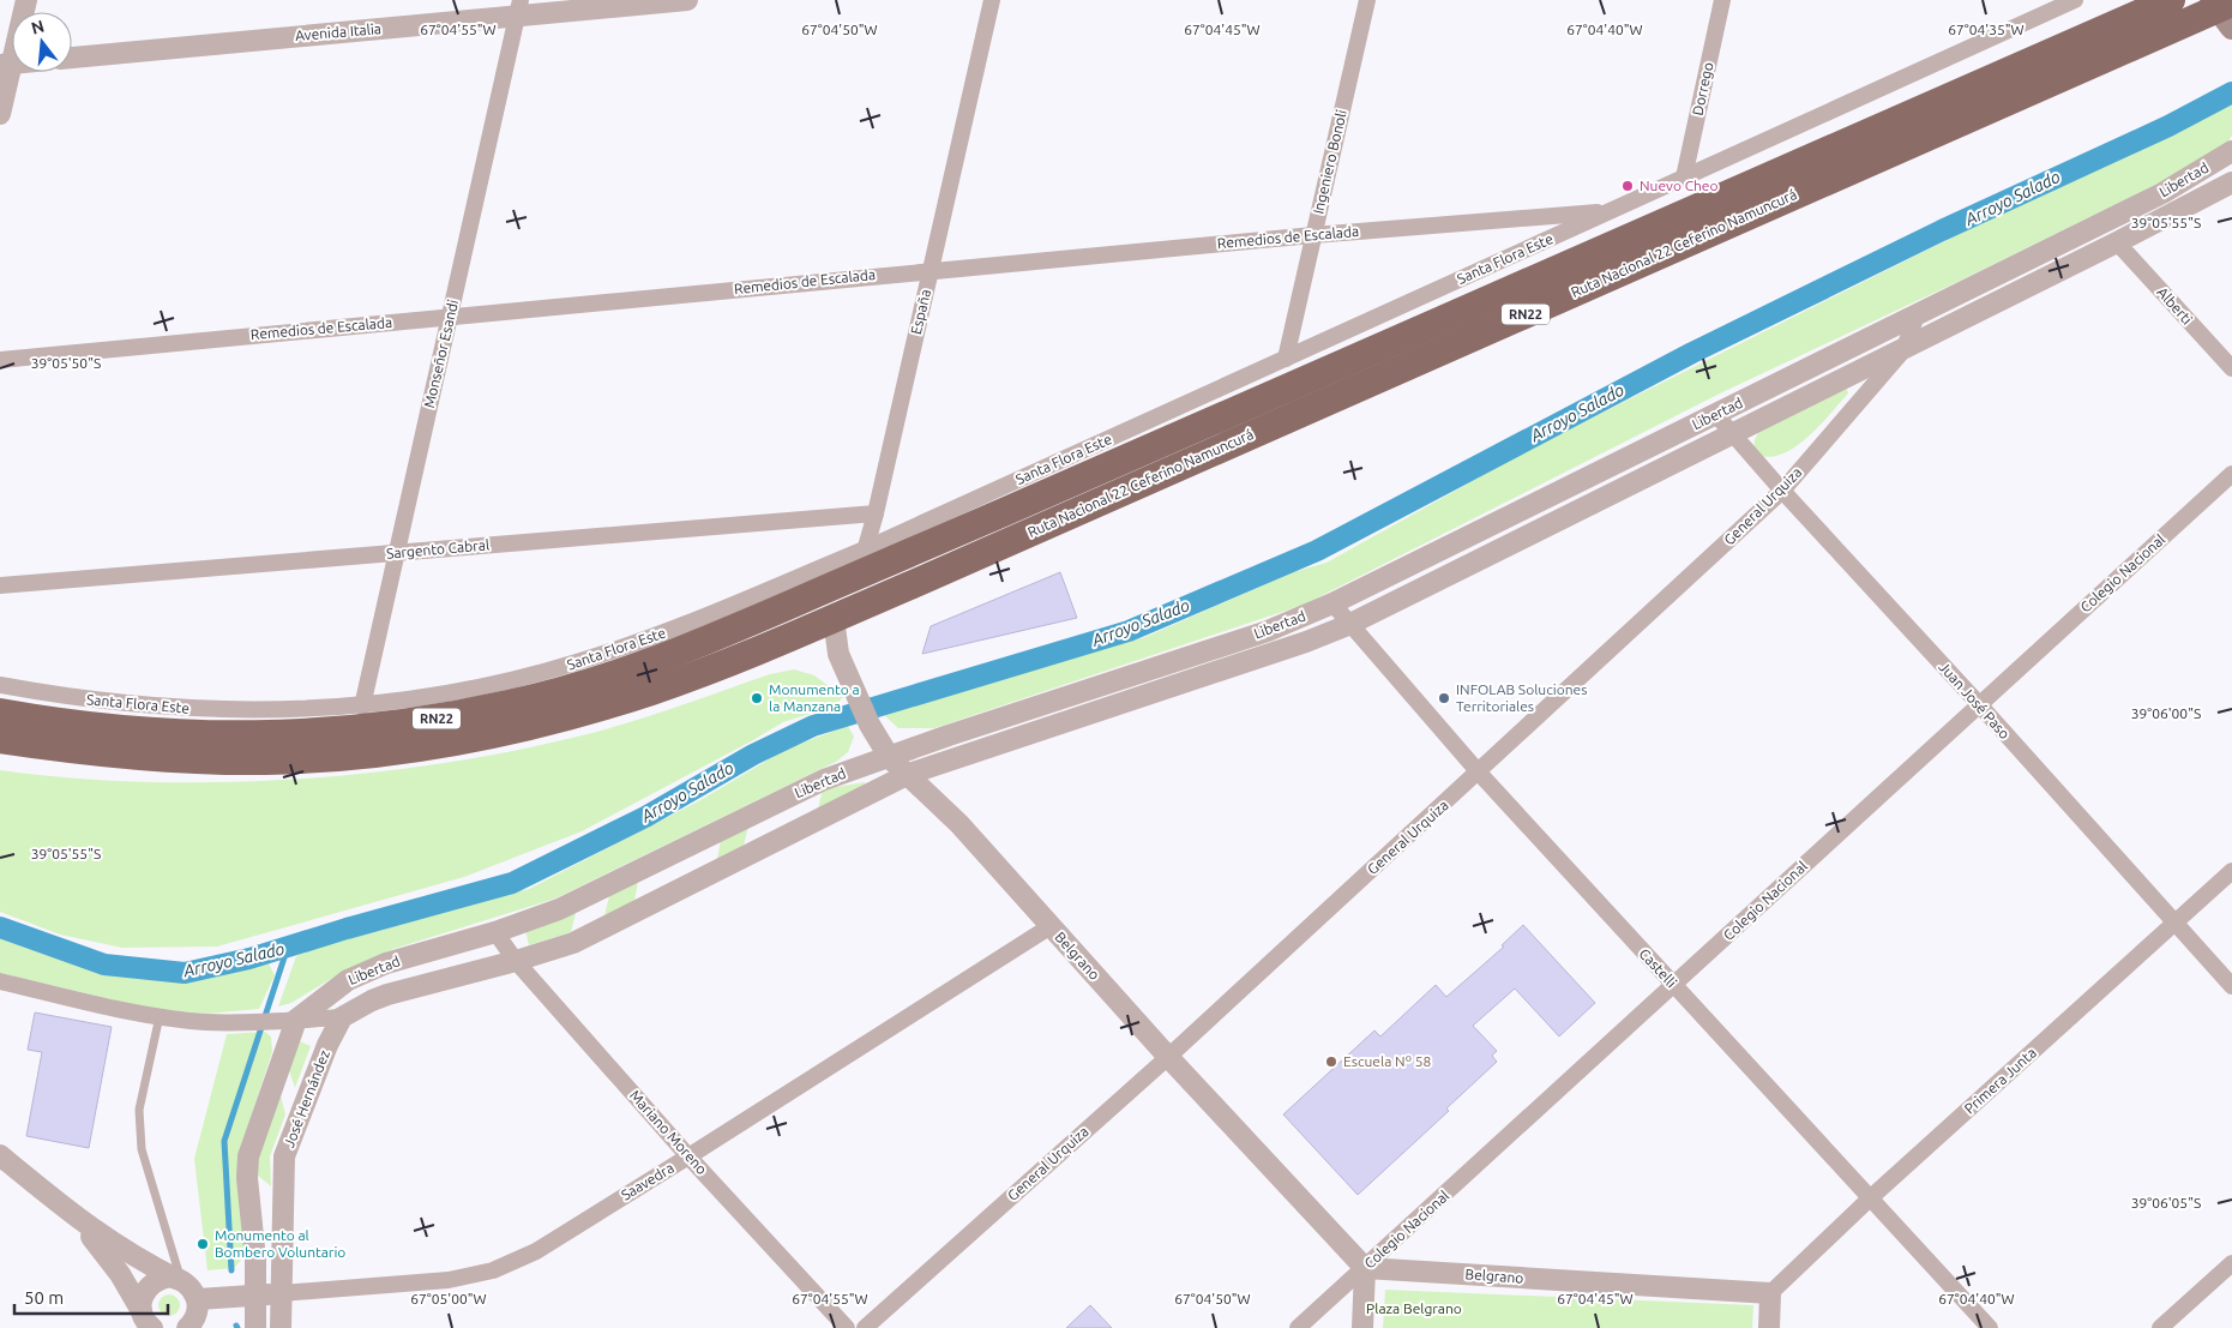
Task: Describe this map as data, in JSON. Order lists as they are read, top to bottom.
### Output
{
  "streets": {
    "highway": ["Ruta Nacional 22 Ceferino Namuncurá", "RN22"],
    "street": [
      "Avenida Italia",
      "Dorrego",
      "Ingeniero Bonoli",
      "Libertad",
      "Remedios de Escalada",
      "Santa Flora Este",
      "Alberti",
      "España",
      "Monseñor Esandi",
      "General Urquiza",
      "Sargento Cabral",
      "Colegio Nacional",
      "Juan José Paso",
      "Belgrano",
      "Castelli",
      "Primera Junta",
      "José Hernández",
      "Mariano Moreno",
      "Saavedra"
    ]
  },
  "crossings": [
    ["Avenida Italia", "Monseñor Esandi"],
    ["Dorrego", "Santa Flora Este"],
    ["Ingeniero Bonoli", "Remedios de Escalada"],
    ["Ingeniero Bonoli", "Santa Flora Este"],
    ["Libertad", "Alberti"],
    ["Libertad", "General Urquiza"],
    ["Libertad", "Juan José Paso"],
    ["Libertad", "Belgrano"],
    ["Libertad", "Castelli"],
    ["Libertad", "José Hernández"],
    ["Libertad", "Mariano Moreno"],
    ["Remedios de Escalada", "Santa Flora Este"],
    ["Remedios de Escalada", "España"],
    ["Remedios de Escalada", "Monseñor Esandi"],
    ["Ruta Nacional 22 Ceferino Namuncurá", "España"],
    ["Ruta Nacional 22 Ceferino Namuncurá", "Belgrano"],
    ["Santa Flora Este", "España"],
    ["Santa Flora Este", "Monseñor Esandi"],
    ["España", "Sargento Cabral"],
    ["España", "Belgrano"],
    ["Monseñor Esandi", "Sargento Cabral"],
    ["General Urquiza", "Juan José Paso"],
    ["General Urquiza", "Belgrano"],
    ["General Urquiza", "Castelli"],
    ["Colegio Nacional", "Juan José Paso"],
    ["Colegio Nacional", "Belgrano"],
    ["Colegio Nacional", "Castelli"],
    ["Juan José Paso", "Primera Junta"],
    ["Belgrano", "Primera Junta"],
    ["Belgrano", "Saavedra"],
    ["Castelli", "Primera Junta"],
    ["José Hernández", "Saavedra"],
    ["Mariano Moreno", "Saavedra"]
  ],
  "water": ["Arroyo Salado"],
  "parks": ["Plaza Belgrano"],
  "places": [
    "Nuevo Cheo",
    "Monumento a la Manzana",
    "INFOLAB Soluciones Territoriales",
    "Escuela Nº 58",
    "Monumento al Bombero Voluntario"
  ],
  "scale_bar": "50 m",
  "north": "top",
  "coordinates": [
    "67°04'55\"W",
    "67°04'50\"W",
    "67°04'45\"W",
    "67°04'40\"W",
    "67°04'35\"W",
    "39°05'55\"S",
    "39°05'50\"S",
    "39°06'00\"S",
    "39°06'05\"S",
    "67°05'00\"W"
  ]
}
